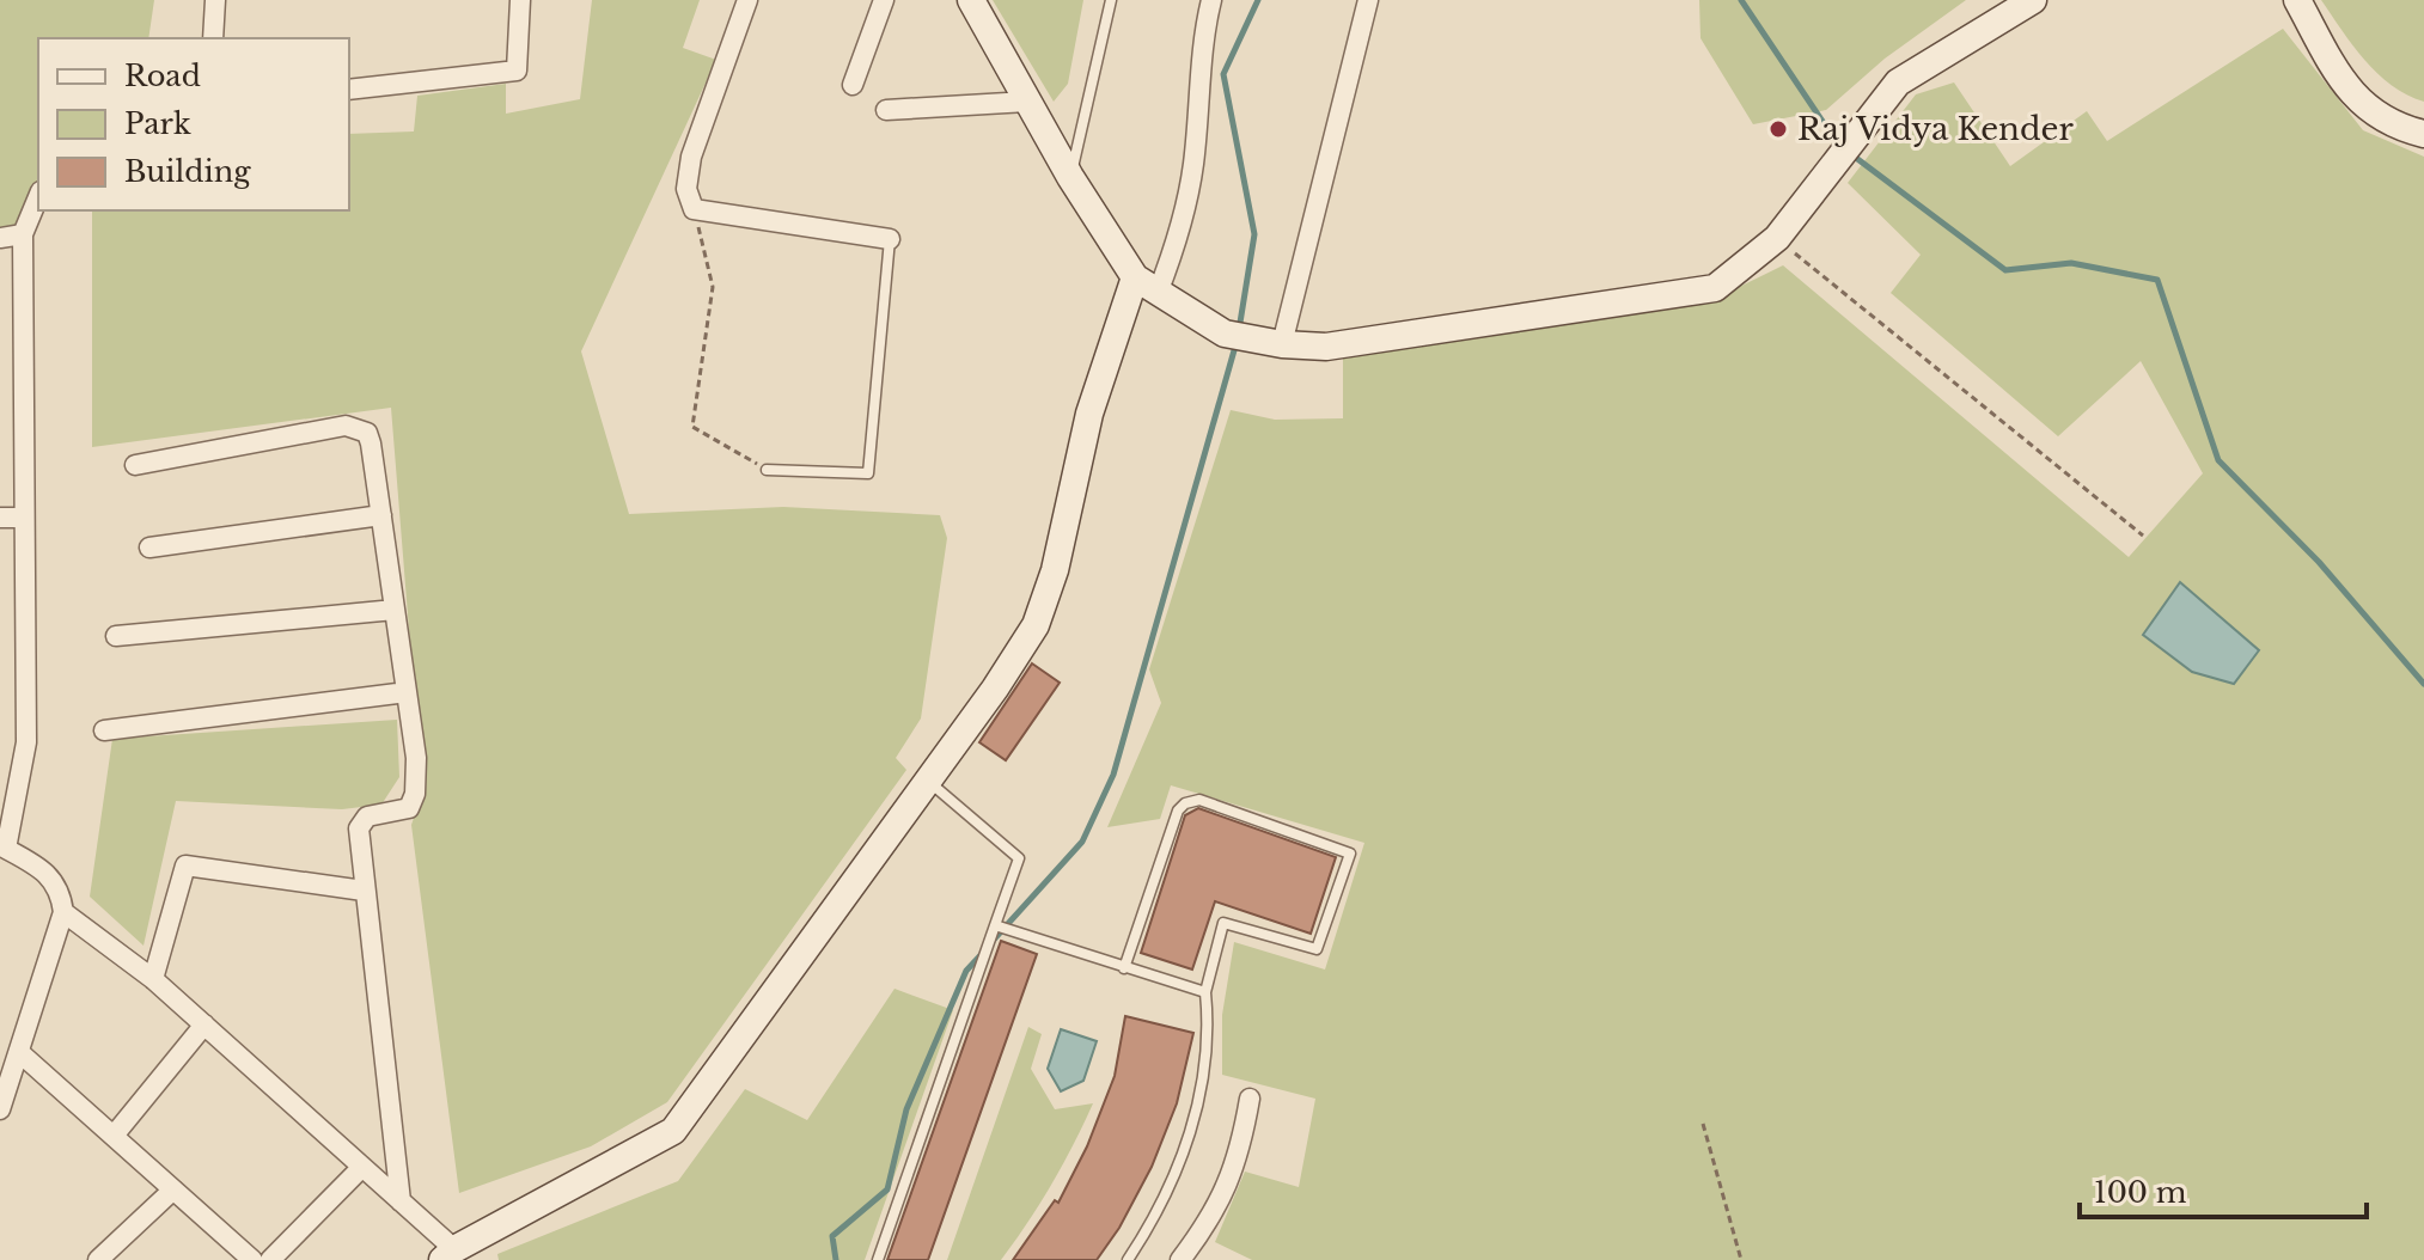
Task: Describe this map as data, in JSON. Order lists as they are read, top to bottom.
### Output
{
  "places": ["Raj Vidya Kender"],
  "legend": ["Road", "Park", "Building"],
  "scale_bar": "100 m"
}
